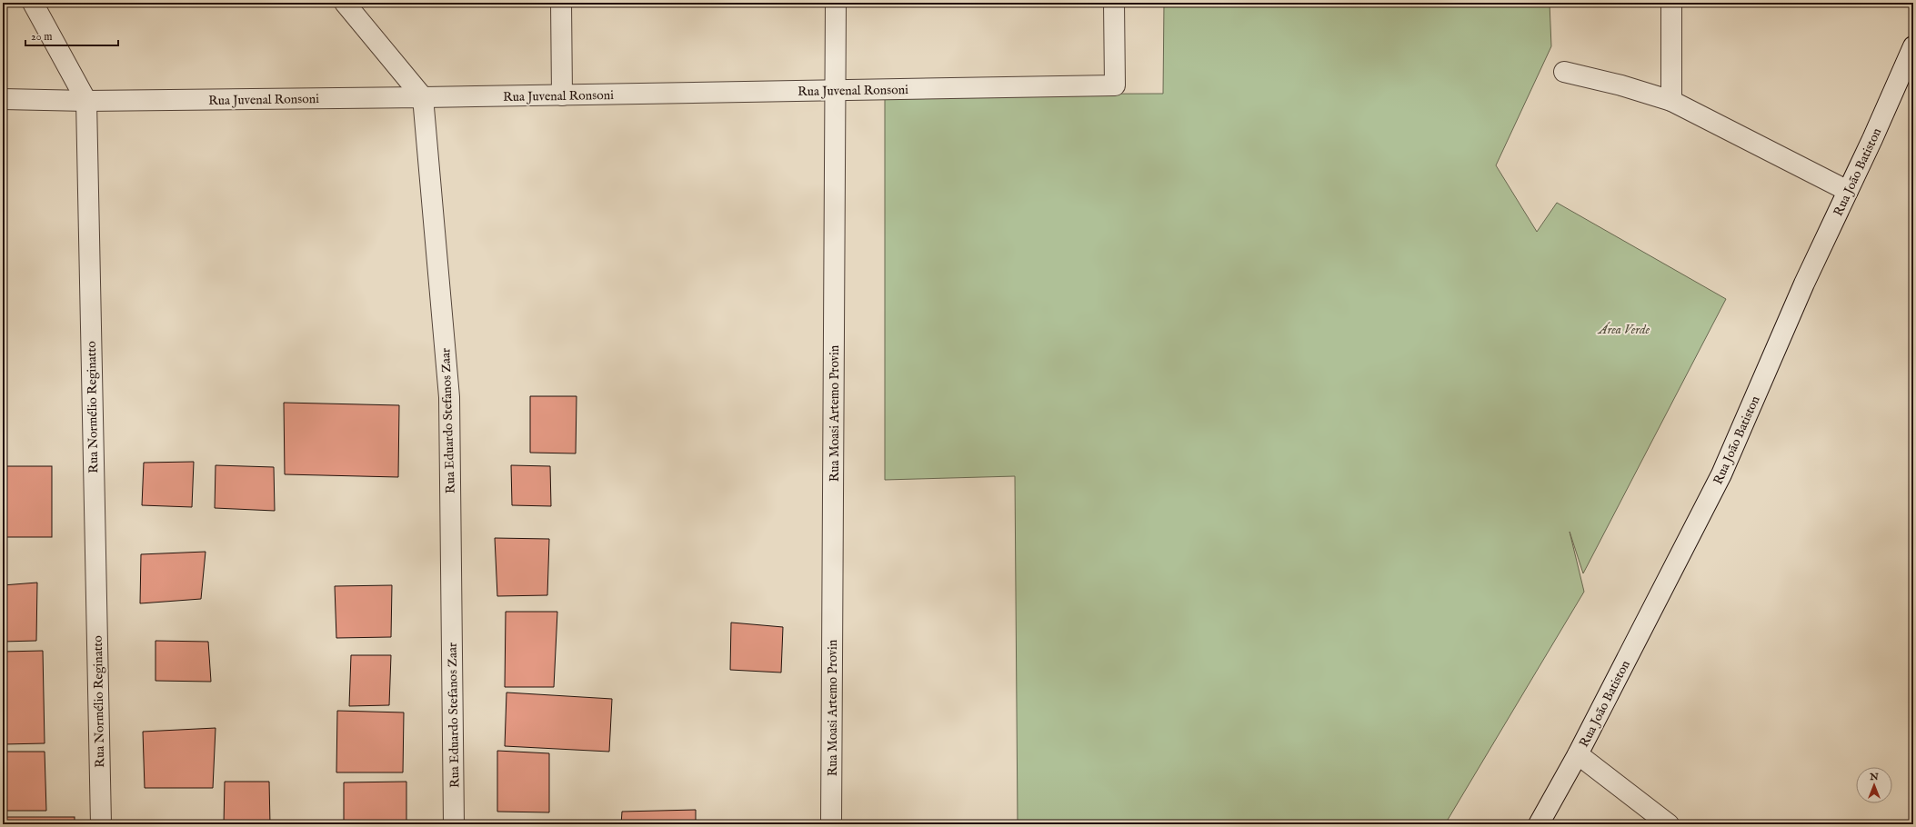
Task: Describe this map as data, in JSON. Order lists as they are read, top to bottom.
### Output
{
  "streets": {
    "street": [
      "Rua Juvenal Ronsoni",
      "Rua João Batiston",
      "Rua Normélio Reginatto",
      "Rua Moasi Artemo Provin",
      "Rua Eduardo Stefanos Zaar"
    ]
  },
  "crossings": [
    ["Rua Juvenal Ronsoni", "Rua Normélio Reginatto"],
    ["Rua Juvenal Ronsoni", "Rua Moasi Artemo Provin"],
    ["Rua Juvenal Ronsoni", "Rua Eduardo Stefanos Zaar"]
  ],
  "parks": ["Área Verde"],
  "scale_bar": "20 m",
  "north": "top"
}
